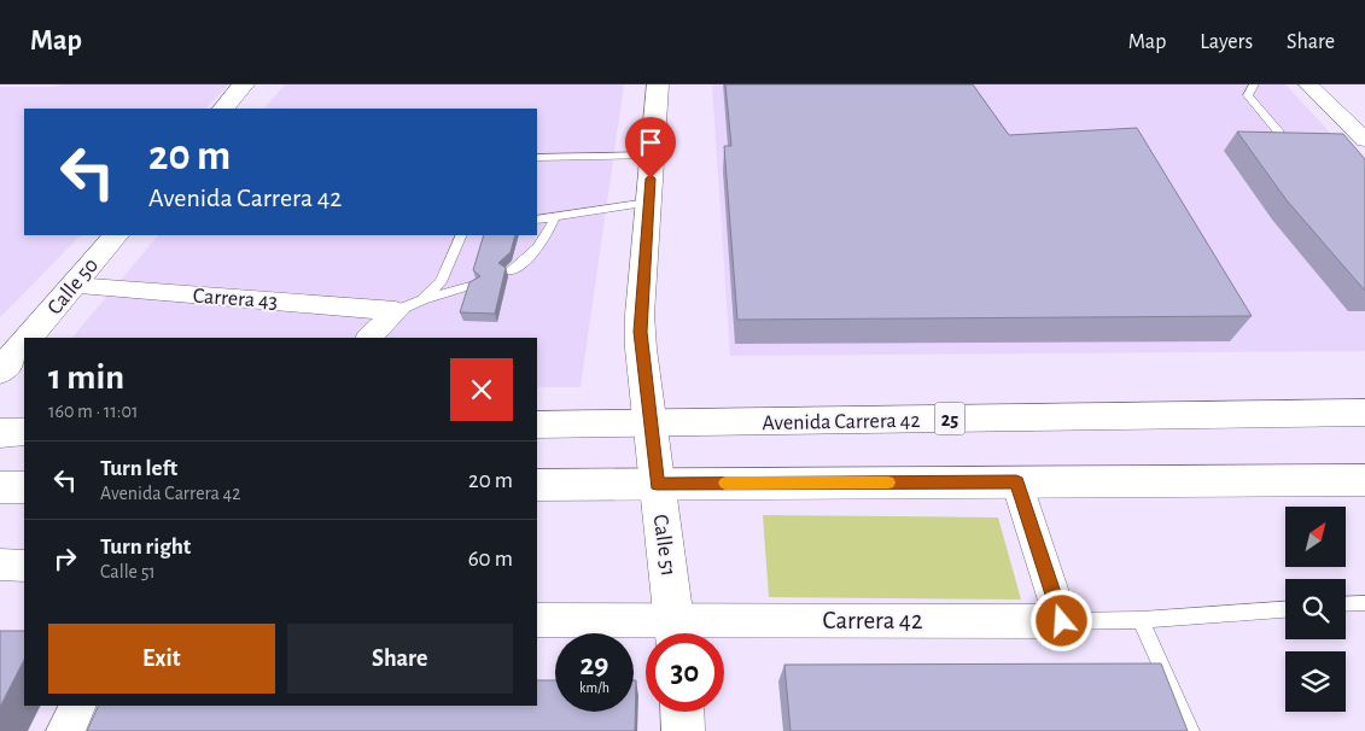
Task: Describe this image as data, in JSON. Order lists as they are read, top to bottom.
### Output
{
  "streets": {
    "main road": [
      "Calle 50",
      "25",
      "Avenida Carrera 42",
      "Calle 51"
    ],
    "street": ["Carrera 43", "Carrera 42"]
  },
  "crossings": [
    ["Calle 50", "Carrera 43"],
    ["Avenida Carrera 42", "Calle 51"],
    ["Calle 51", "Carrera 42"]
  ],
  "north": "top right",
  "page": {
    "header": "Map",
    "nav": ["Map", "Layers", "Share"],
    "turn": ["20 m", "Avenida Carrera 42"],
    "heading": ["1 min", "160 m · 11:01"],
    "list": [
      {
        "name": "Turn left",
        "note": "Avenida Carrera 42",
        "value": "20 m"
      },
      {
        "name": "Turn right",
        "note": "Calle 51",
        "value": "60 m"
      }
    ],
    "buttons": ["Exit", "Share"],
    "speed": "29 km/h",
    "limit": "30"
  }
}
